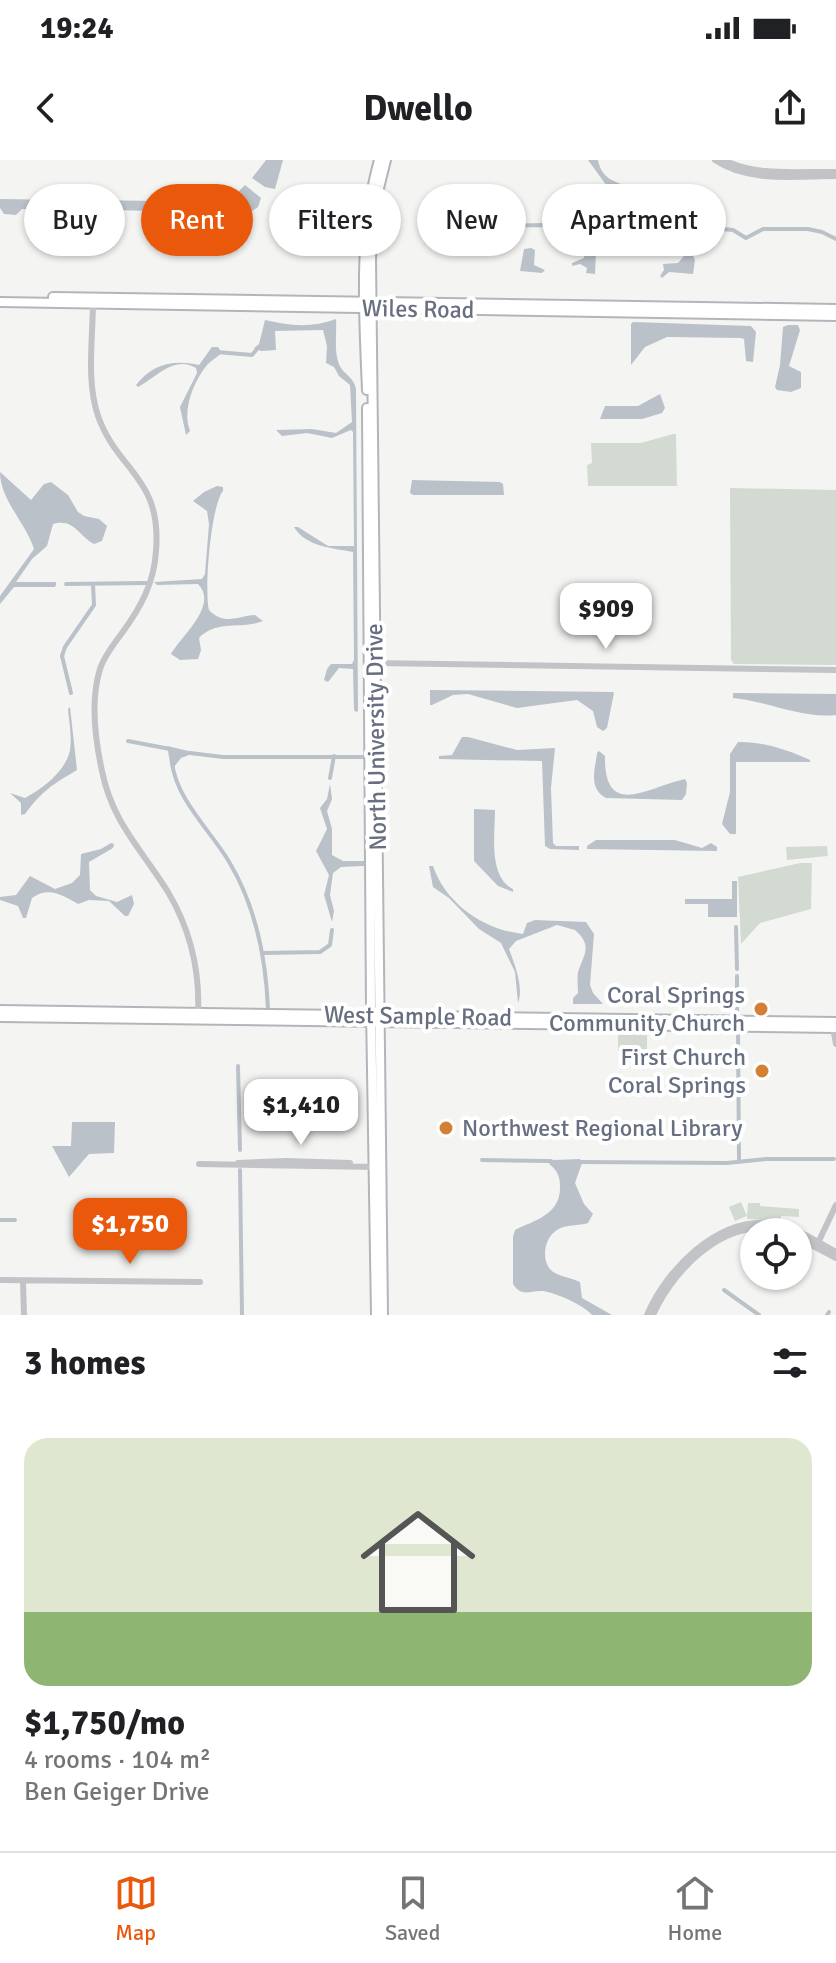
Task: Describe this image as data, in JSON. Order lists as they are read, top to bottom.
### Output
{
  "streets": {
    "main road": ["Wiles Road", "North University Drive", "West Sample Road"]
  },
  "crossings": [
    ["Wiles Road", "North University Drive"],
    ["North University Drive", "West Sample Road"]
  ],
  "places": ["Coral Springs Community Church", "First Church Coral Springs", "Northwest Regional Library"],
  "page": {
    "status": "19:24",
    "header": "Dwello",
    "chip": [
      "Buy",
      "Rent",
      "Filters",
      "New",
      "Apartment"
    ],
    "price": ["$909", "$1,410", "$1,750"],
    "heading": "3 homes",
    "list": [
      {
        "name": "$1,750/mo",
        "note": "4 rooms · 104 m² · Ben Geiger Drive"
      }
    ],
    "tabs": ["Map", "Saved", "Home"]
  }
}
